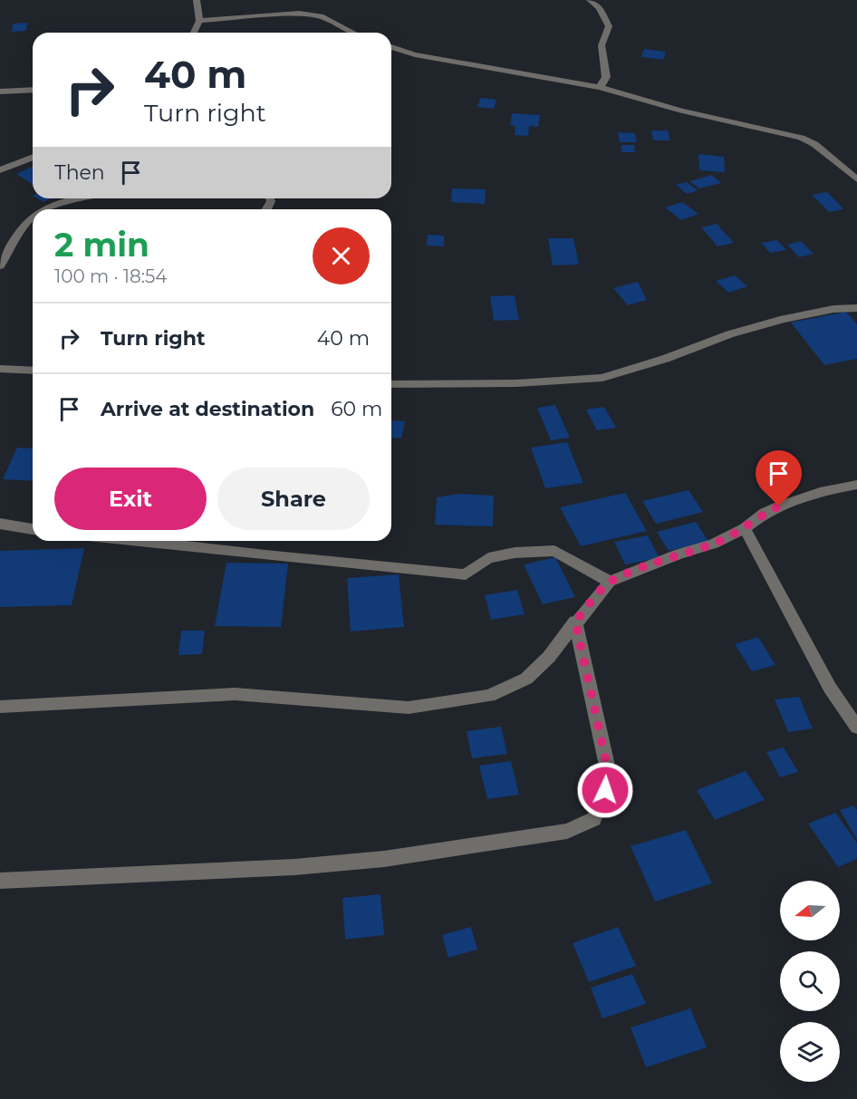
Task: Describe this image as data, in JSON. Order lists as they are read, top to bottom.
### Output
{
  "north": "left",
  "page": {
    "turn": ["40 m", "Turn right"],
    "then": "Then",
    "heading": ["2 min", "100 m · 18:54"],
    "list": [
      {
        "name": "Turn right",
        "value": "40 m"
      },
      {
        "name": "Arrive at destination",
        "value": "60 m"
      }
    ],
    "buttons": ["Exit", "Share"]
  }
}
